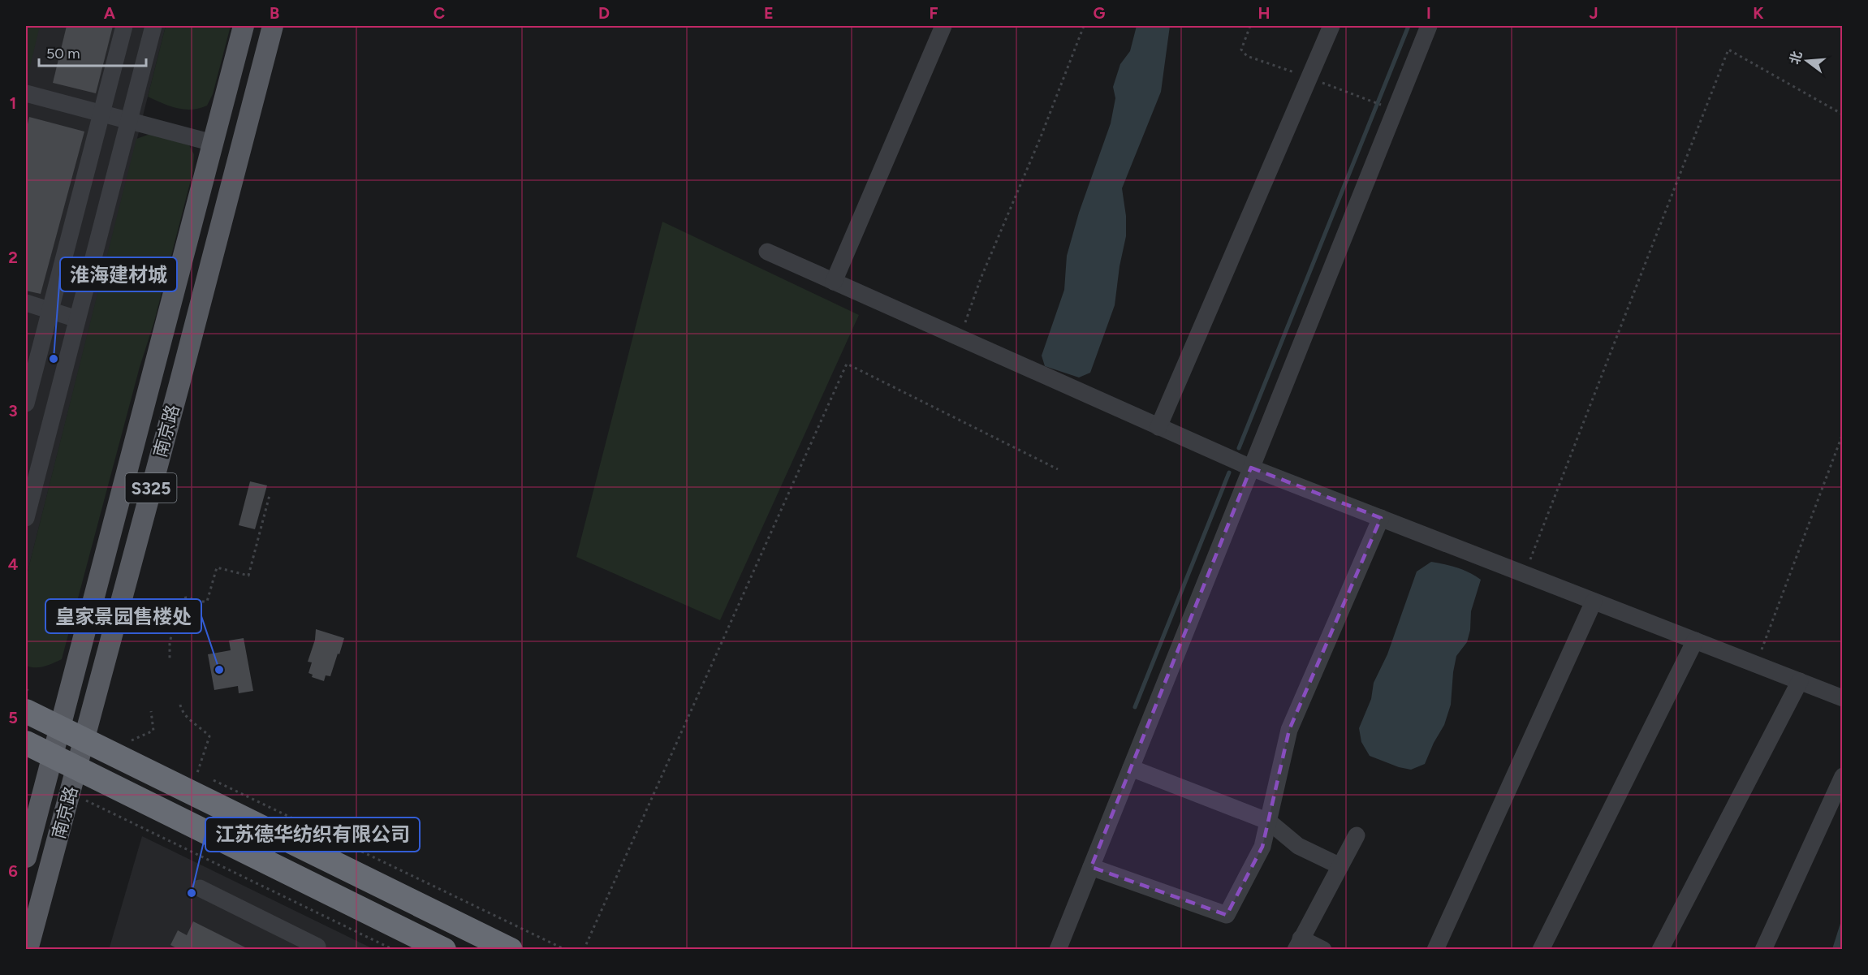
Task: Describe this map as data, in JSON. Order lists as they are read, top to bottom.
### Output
{
  "streets": {
    "main road": ["南京路", "S325"]
  },
  "places": ["淮海建材城", "皇家景园售楼处", "江苏德华纺织有限公司"],
  "scale_bar": "50 m",
  "north": "left",
  "grid": {
    "columns": [
      "A",
      "B",
      "C",
      "D",
      "E",
      "F",
      "G",
      "H",
      "I",
      "J",
      "K"
    ],
    "rows": [
      "1",
      "2",
      "3",
      "4",
      "5",
      "6"
    ]
  }
}
